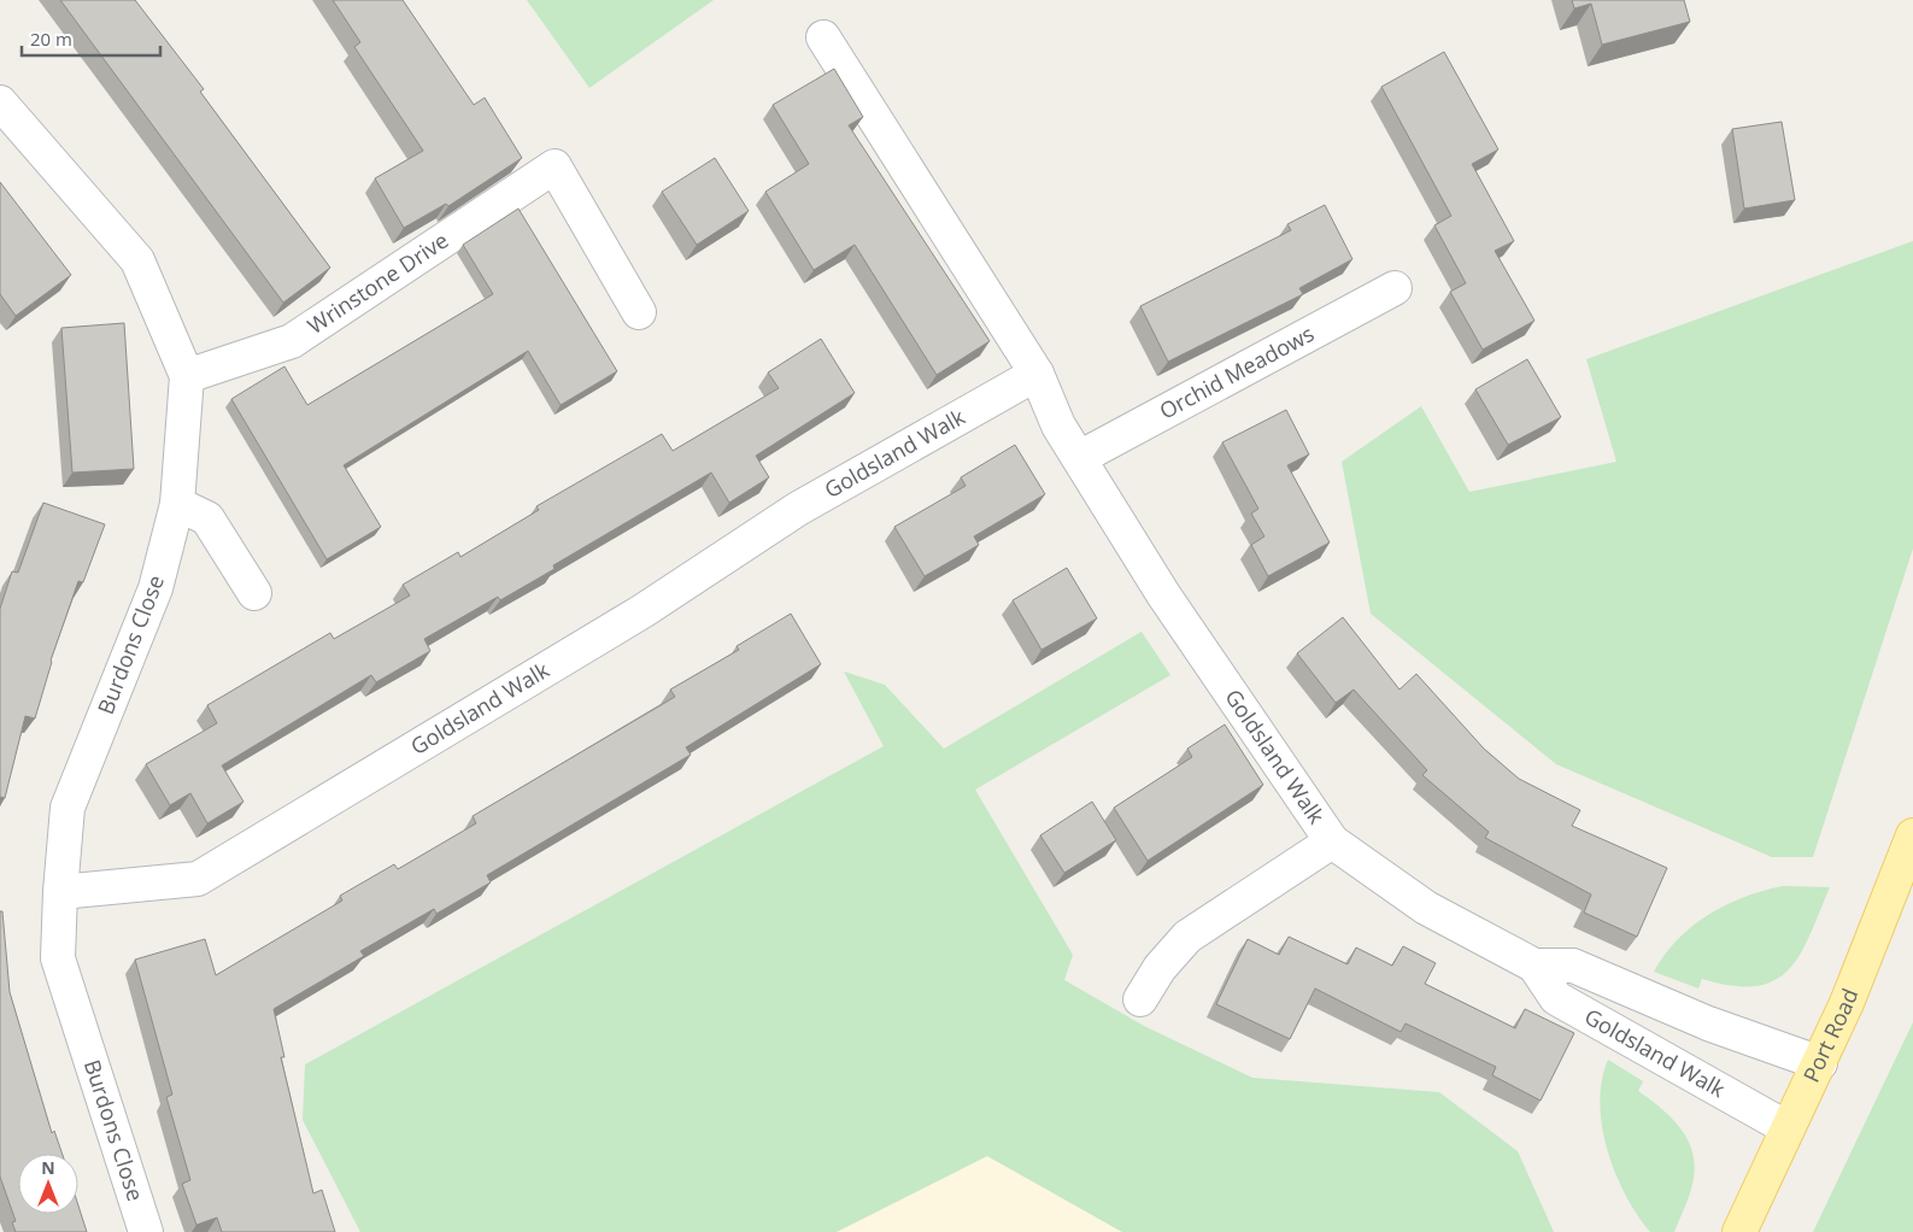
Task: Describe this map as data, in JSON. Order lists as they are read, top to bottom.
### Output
{
  "streets": {
    "main road": ["Port Road"],
    "street": [
      "Wrinstone Drive",
      "Orchid Meadows",
      "Goldsland Walk",
      "Burdons Close"
    ]
  },
  "crossings": [
    ["Wrinstone Drive", "Burdons Close"],
    ["Orchid Meadows", "Goldsland Walk"],
    ["Goldsland Walk", "Burdons Close"],
    ["Goldsland Walk", "Port Road"]
  ],
  "scale_bar": "20 m",
  "north": "top"
}
